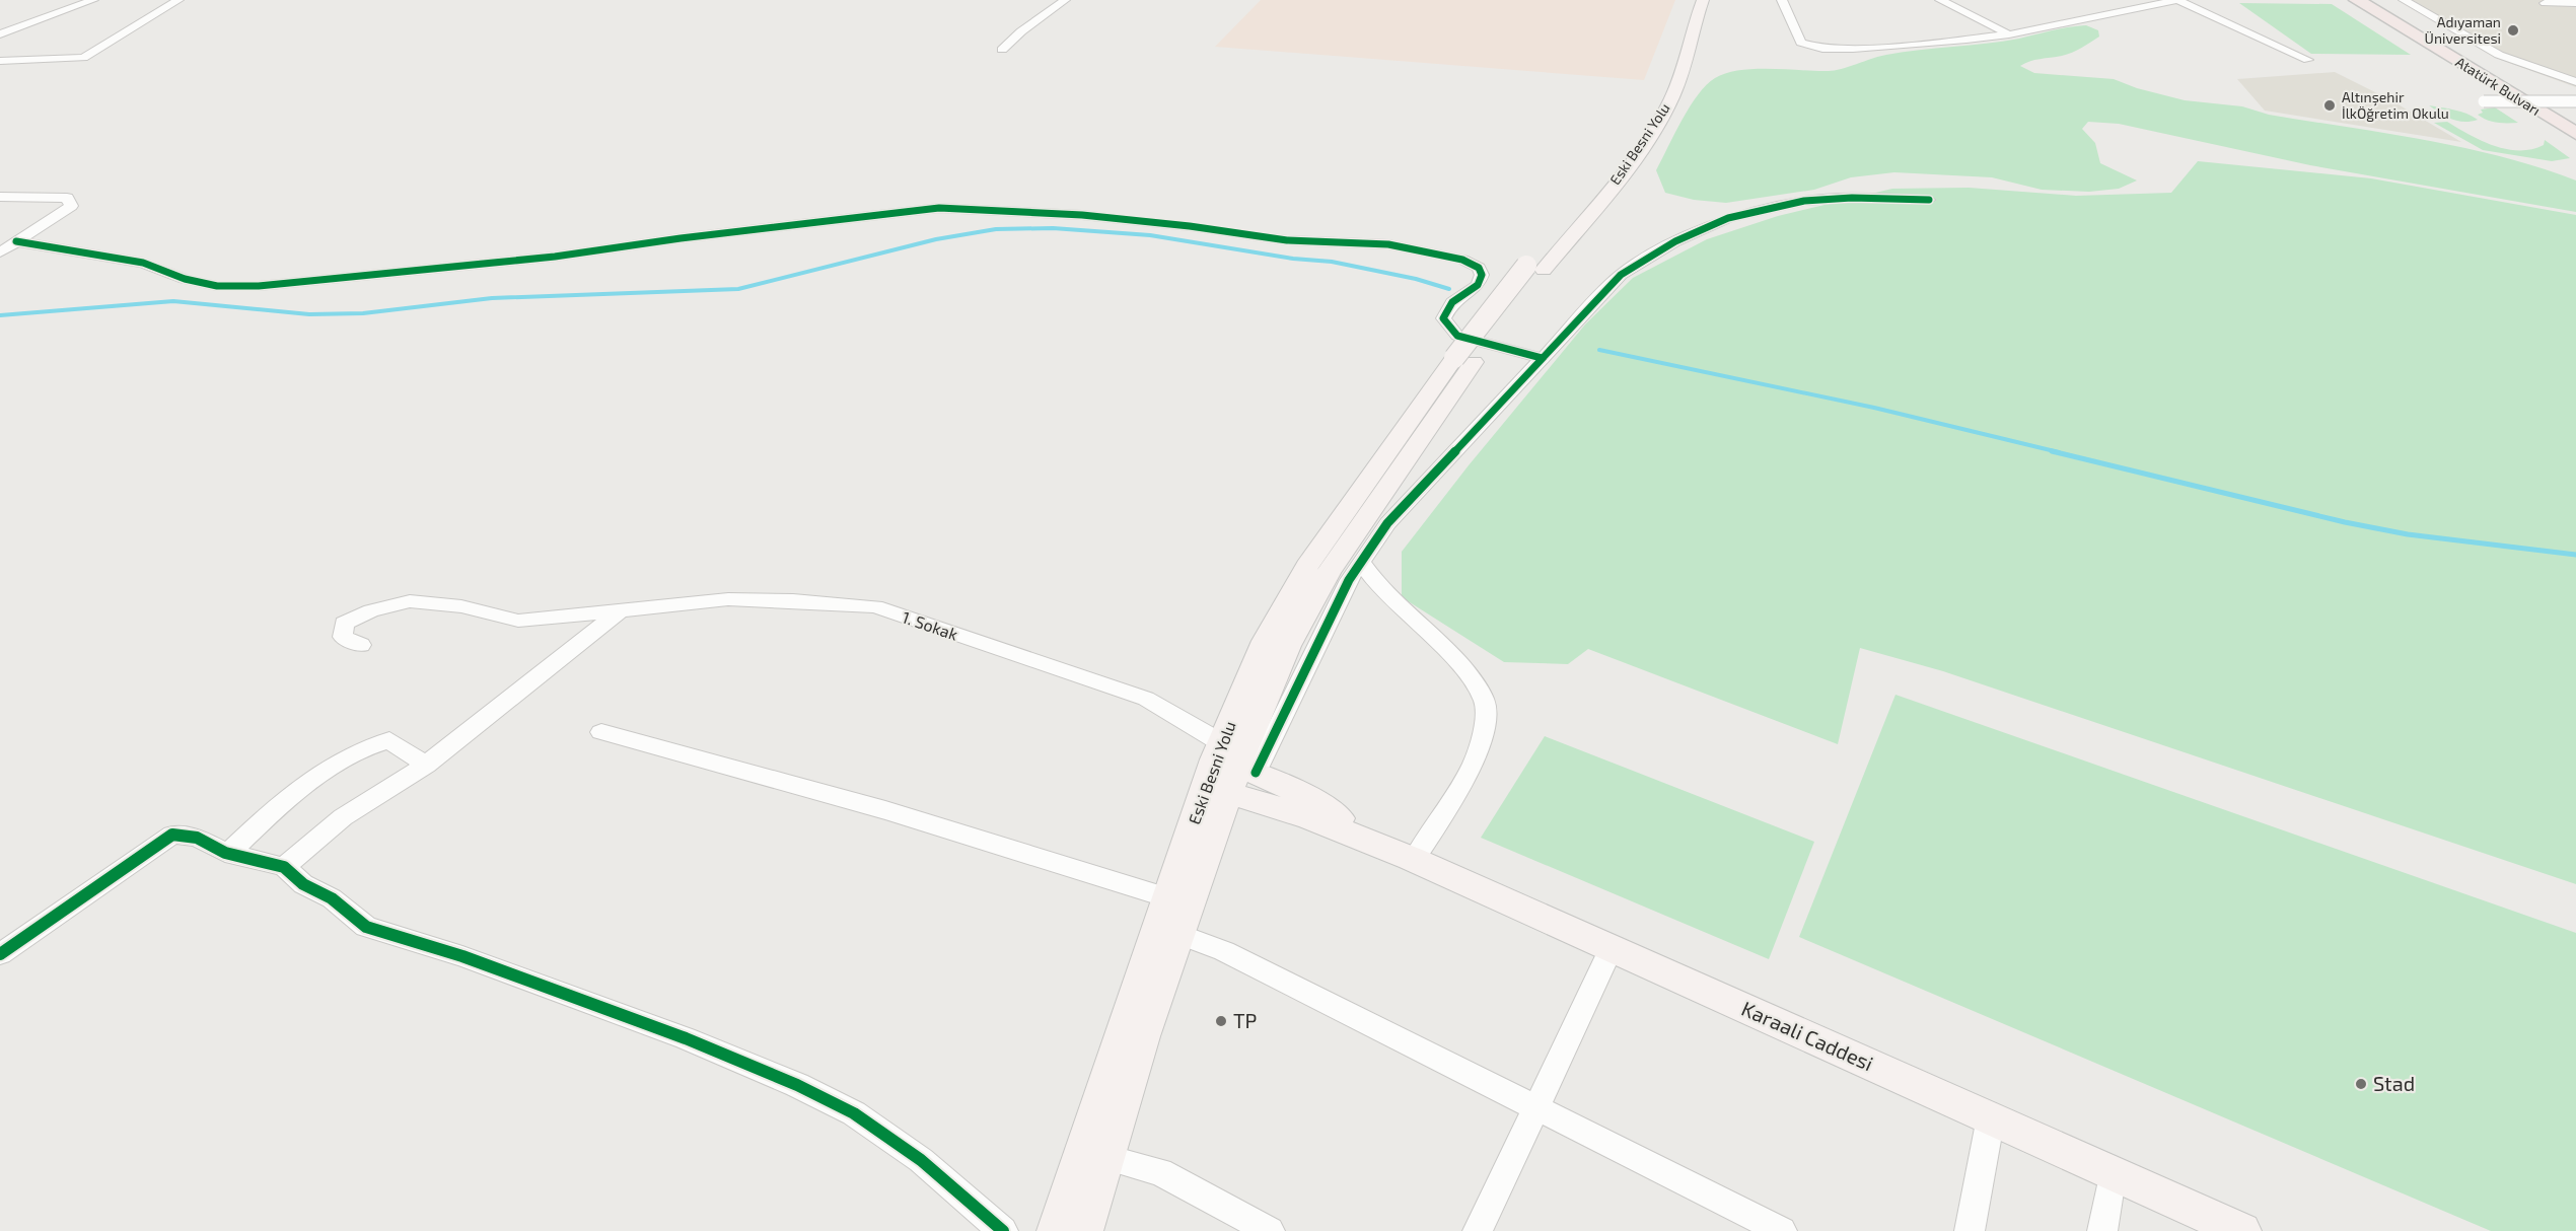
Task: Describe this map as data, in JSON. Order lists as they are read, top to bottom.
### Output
{
  "streets": {
    "highway": ["Atatürk Bulvarı"],
    "main road": ["Eski Besni Yolu", "Karaali Caddesi"],
    "street": ["1. Sokak"]
  },
  "crossings": [
    ["Eski Besni Yolu", "1. Sokak"],
    ["Eski Besni Yolu", "Karaali Caddesi"],
    ["1. Sokak", "Karaali Caddesi"]
  ],
  "places": [
    "Adıyaman Üniversitesi",
    "Altınşehir İlkÖğretim Okulu",
    "TP",
    "Stad"
  ]
}
